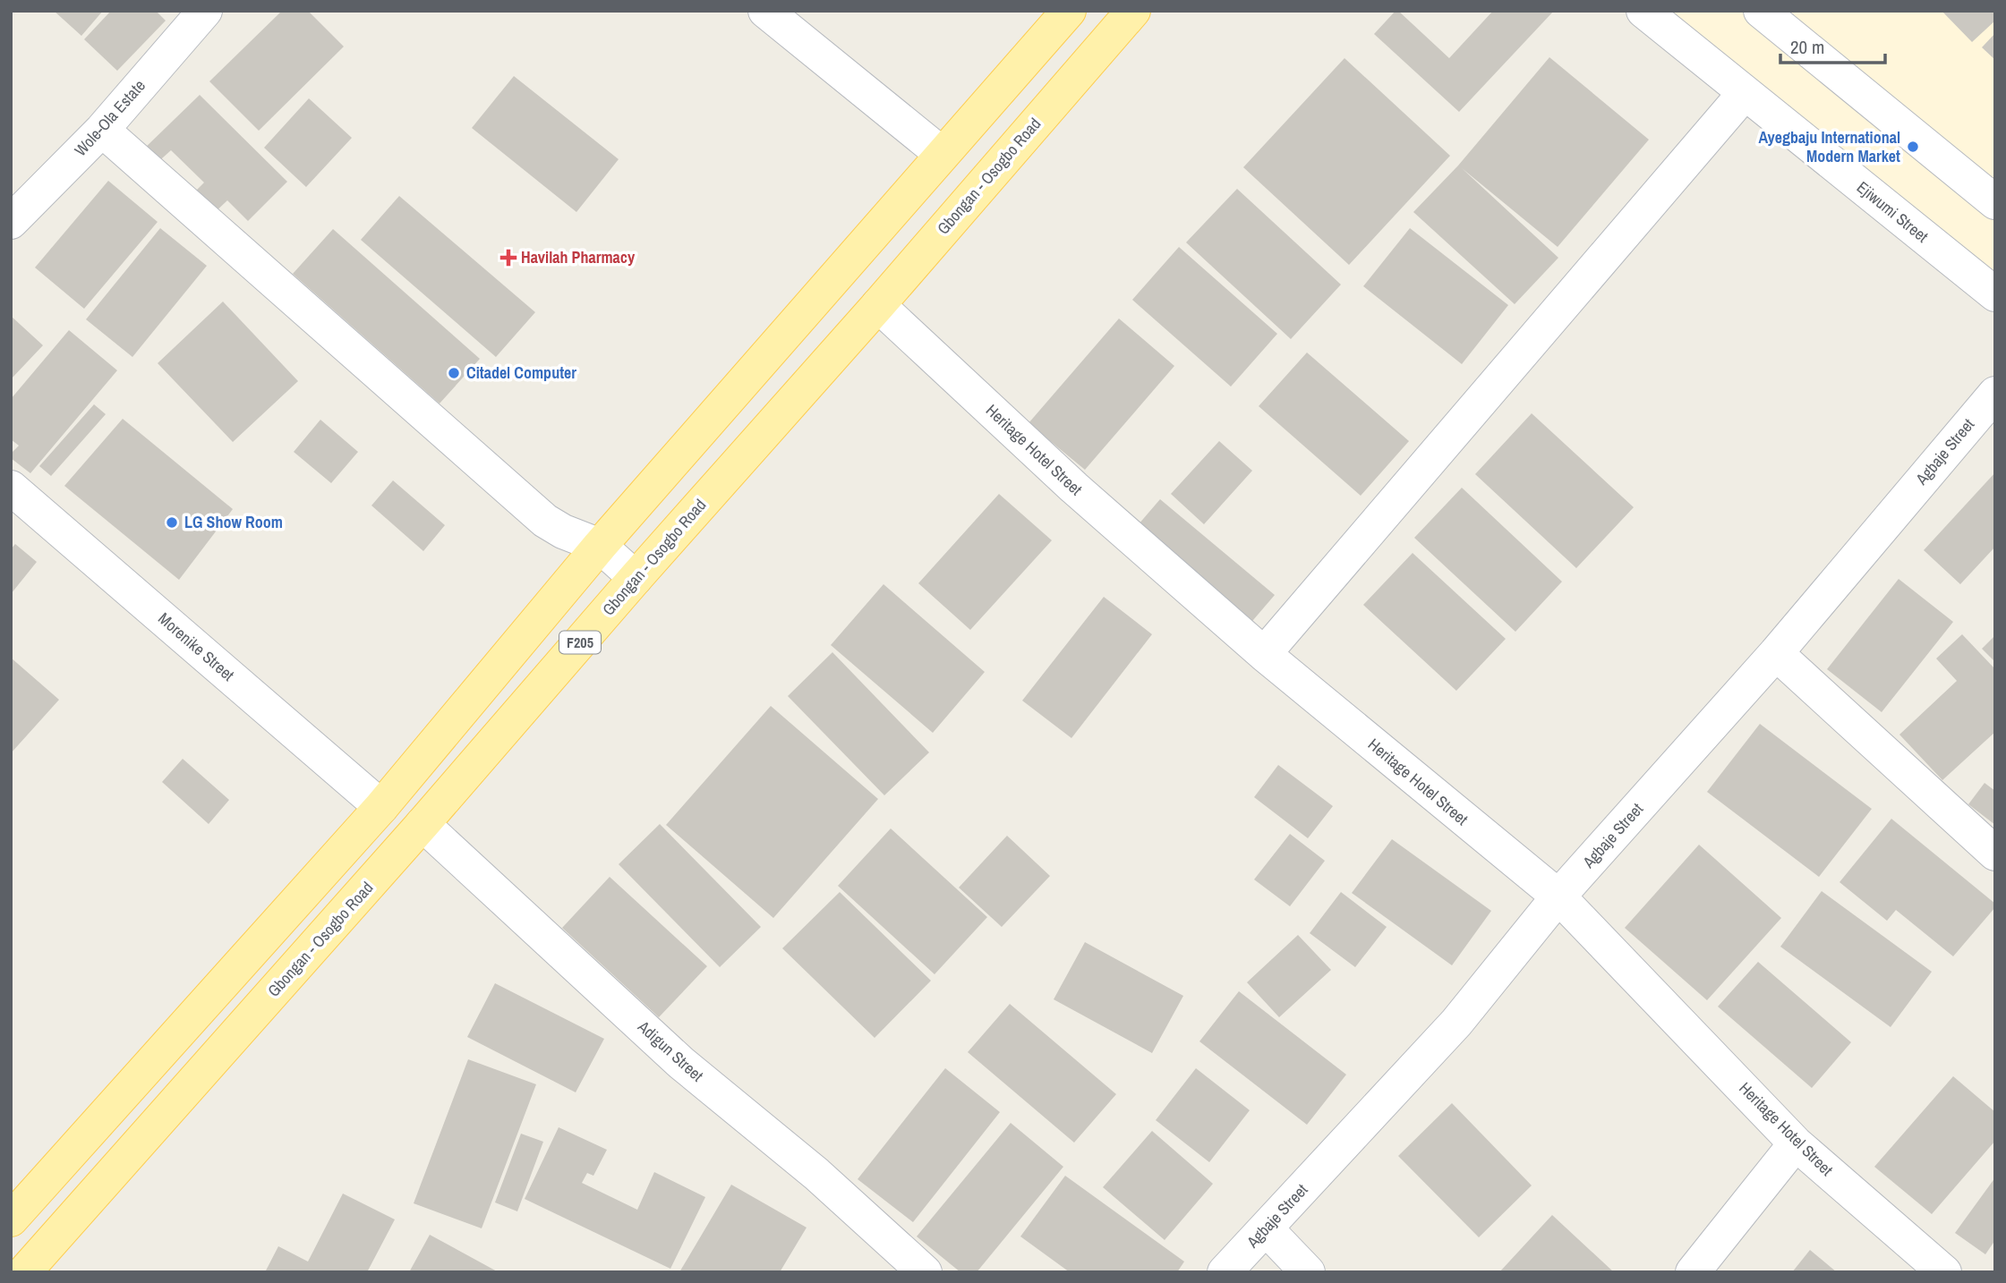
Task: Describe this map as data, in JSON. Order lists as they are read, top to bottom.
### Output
{
  "streets": {
    "main road": ["Gbongan - Osogbo Road", "F205"],
    "street": [
      "Wole-Ola Estate",
      "Ejiwumi Street",
      "Heritage Hotel Street",
      "Agbaje Street",
      "Morenike Street",
      "Adigun Street"
    ]
  },
  "crossings": [
    ["Gbongan - Osogbo Road", "Heritage Hotel Street"],
    ["Gbongan - Osogbo Road", "Adigun Street"],
    ["Heritage Hotel Street", "Agbaje Street"]
  ],
  "places": {
    "other": ["Ayegbaju International Modern Market", "Citadel Computer", "LG Show Room"],
    "health": ["Havilah Pharmacy"]
  },
  "scale_bar": "20 m"
}
